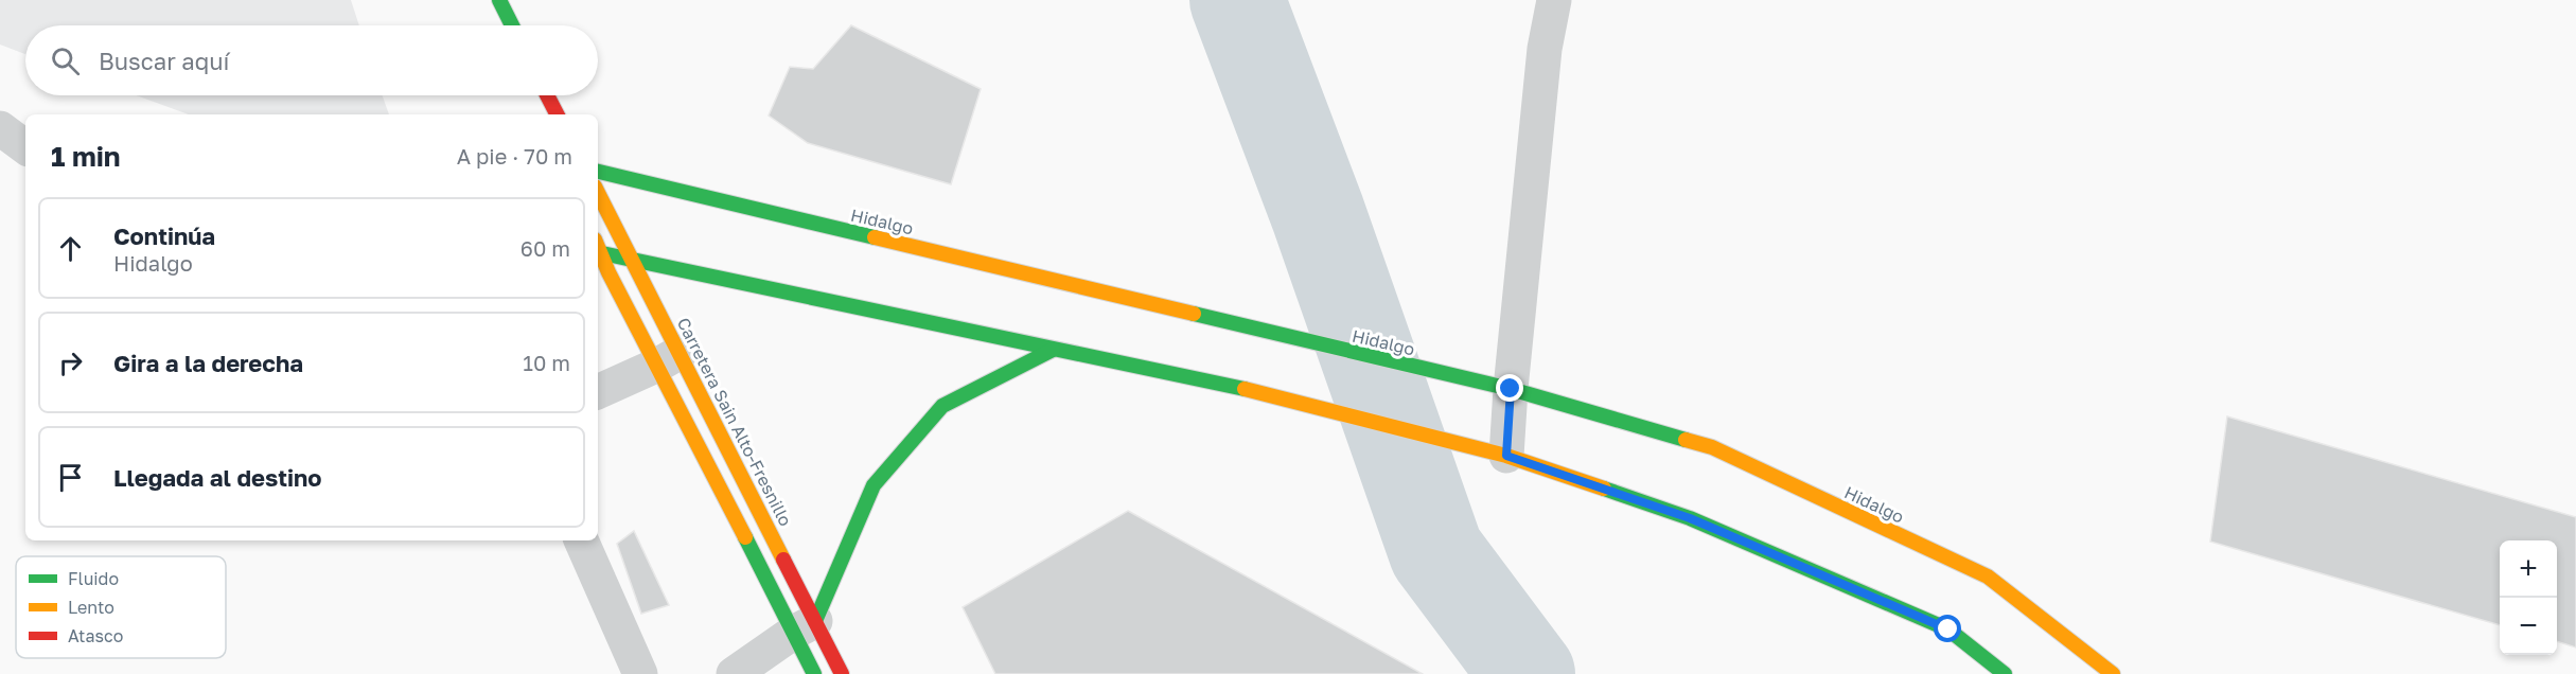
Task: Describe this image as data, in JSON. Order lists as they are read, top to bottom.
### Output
{
  "streets": {
    "main road": ["Hidalgo", "Carretera Sain Alto-Fresnillo"]
  },
  "legend": ["Fluido", "Lento", "Atasco"],
  "page": {
    "search": "Buscar aquí",
    "heading": ["1 min", "A pie · 70 m"],
    "list": [
      ["Continúa", "Hidalgo", "60 m"],
      ["Gira a la derecha", "10 m"],
      "Llegada al destino"
    ],
    "map_buttons": ["+", "−"]
  }
}
